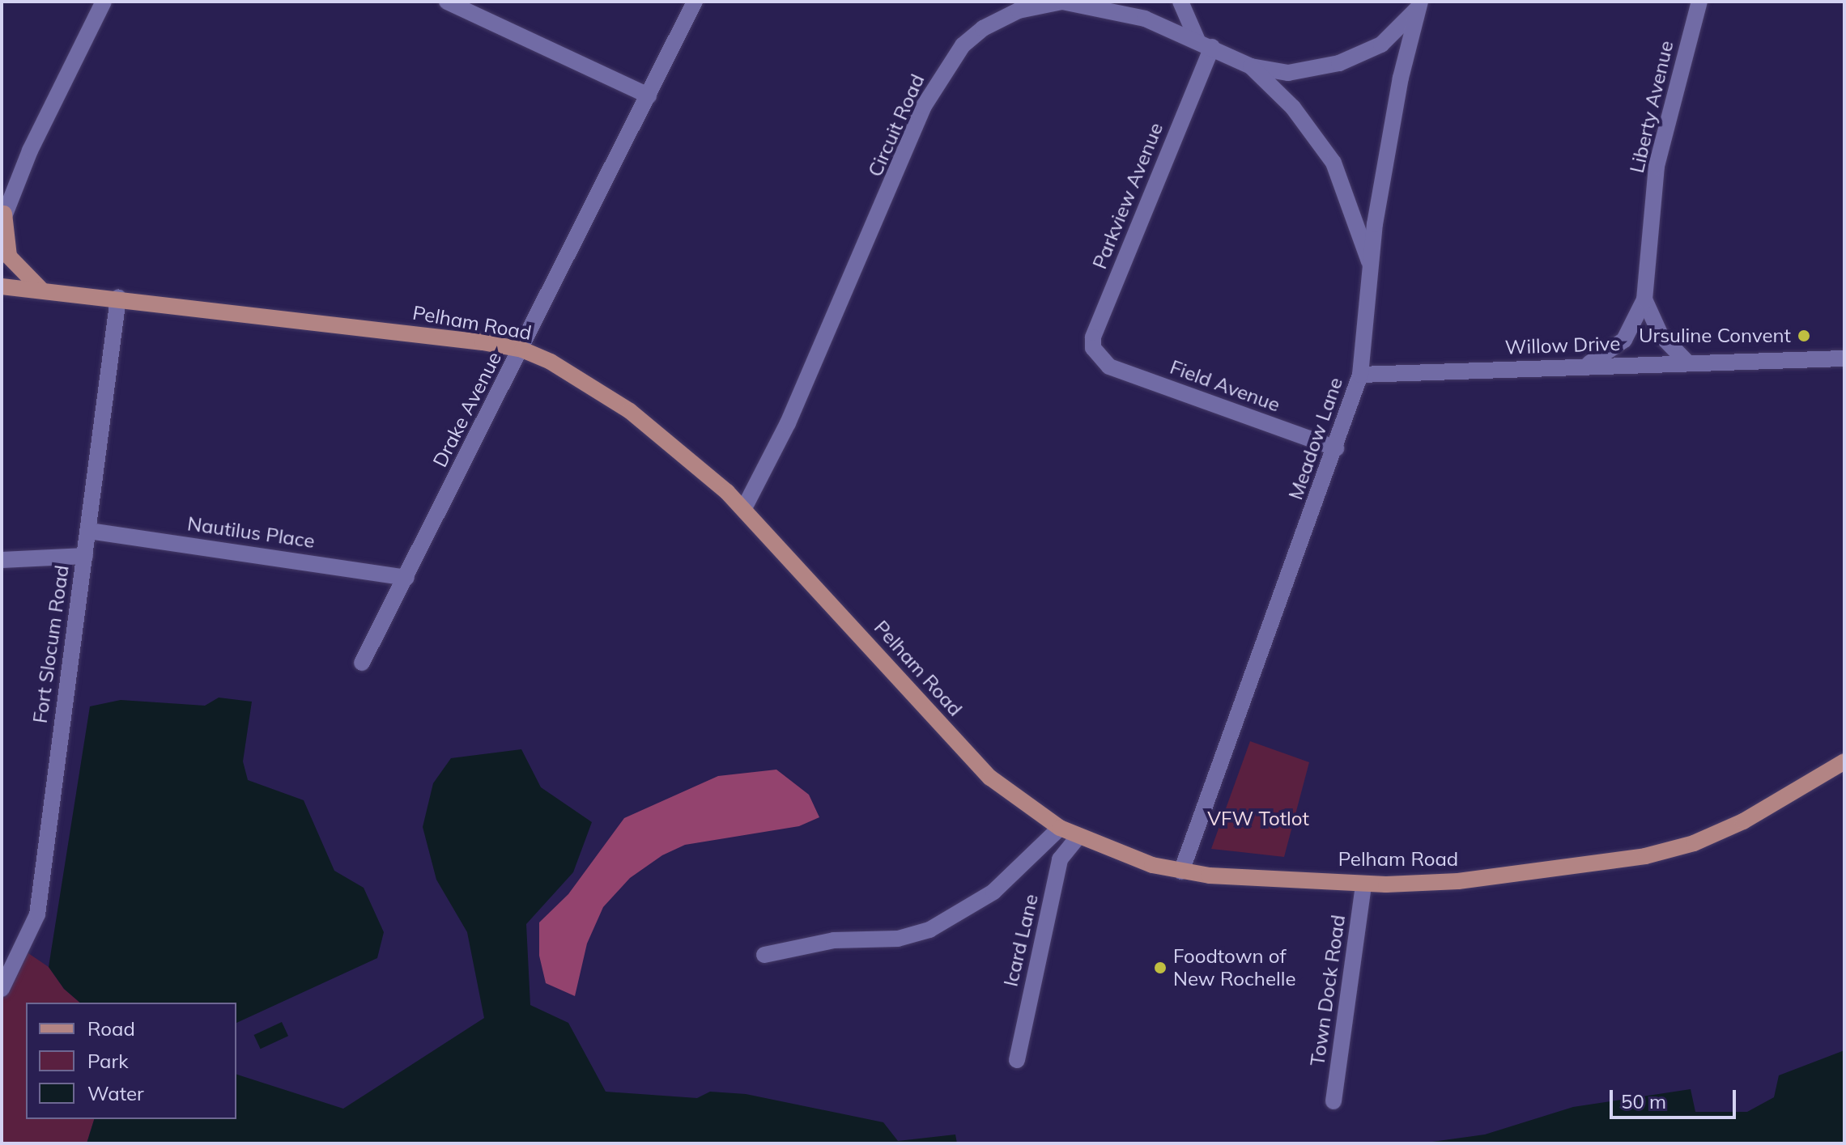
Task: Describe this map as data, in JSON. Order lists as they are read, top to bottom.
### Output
{
  "streets": {
    "main road": ["Pelham Road"],
    "street": [
      "Liberty Avenue",
      "Circuit Road",
      "Parkview Avenue",
      "Willow Drive",
      "Field Avenue",
      "Drake Avenue",
      "Meadow Lane",
      "Nautilus Place",
      "Fort Slocum Road",
      "Icard Lane",
      "Town Dock Road"
    ]
  },
  "crossings": [
    ["Liberty Avenue", "Willow Drive"],
    ["Circuit Road", "Parkview Avenue"],
    ["Circuit Road", "Pelham Road"],
    ["Circuit Road", "Meadow Lane"],
    ["Parkview Avenue", "Field Avenue"],
    ["Pelham Road", "Drake Avenue"],
    ["Pelham Road", "Meadow Lane"],
    ["Pelham Road", "Fort Slocum Road"],
    ["Pelham Road", "Icard Lane"],
    ["Pelham Road", "Town Dock Road"],
    ["Willow Drive", "Meadow Lane"],
    ["Field Avenue", "Meadow Lane"],
    ["Drake Avenue", "Nautilus Place"],
    ["Nautilus Place", "Fort Slocum Road"]
  ],
  "parks": ["VFW Totlot"],
  "places": ["Ursuline Convent", "Foodtown of New Rochelle"],
  "legend": ["Road", "Park", "Water"],
  "scale_bar": "50 m"
}
